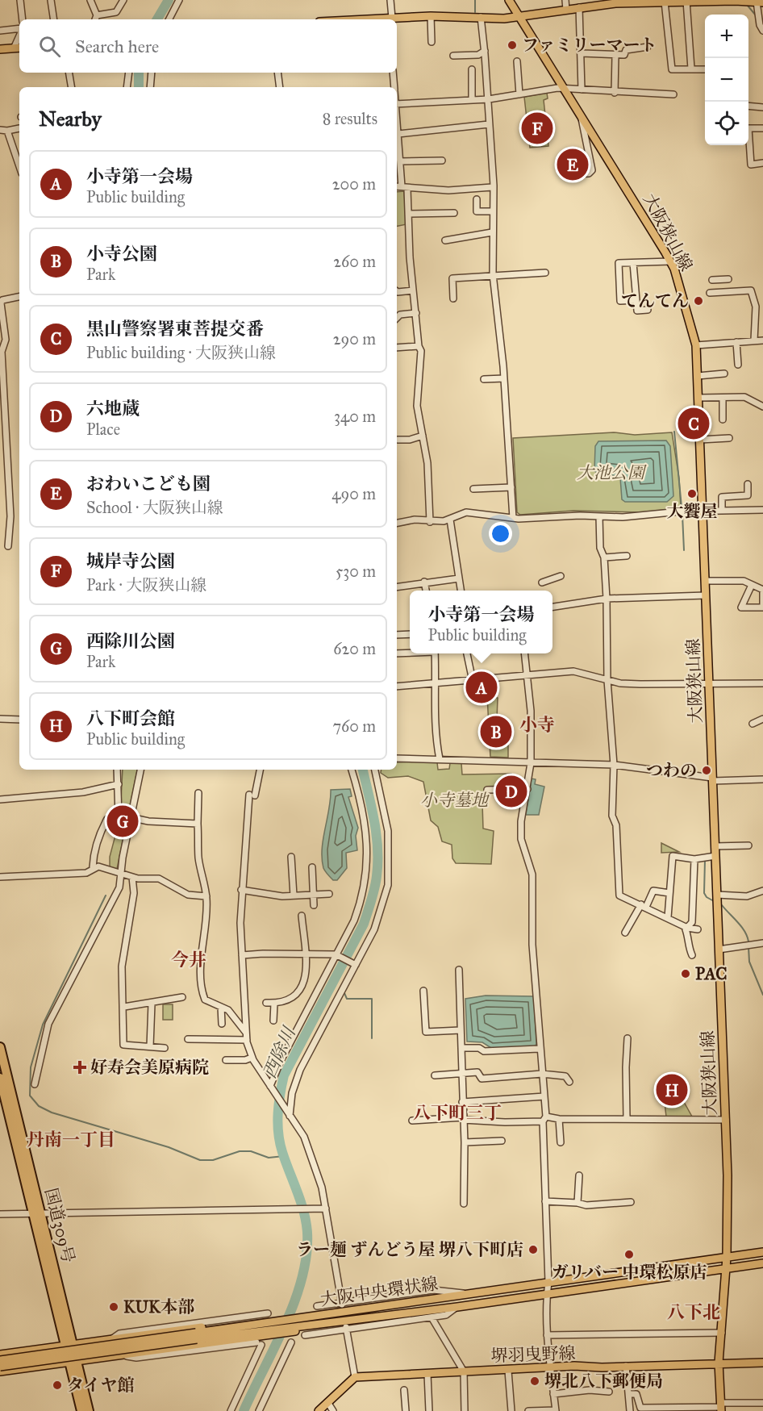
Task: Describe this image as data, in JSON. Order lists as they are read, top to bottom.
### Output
{
  "streets": {
    "highway": ["国道309号"],
    "main road": ["大阪狭山線", "大阪中央環状線", "堺羽曳野線"]
  },
  "crossings": [
    ["大阪狭山線", "大阪中央環状線"],
    ["大阪狭山線", "堺羽曳野線"]
  ],
  "districts": [
    "小寺",
    "今井",
    "八下町三丁",
    "丹南一丁目",
    "八下北"
  ],
  "water": ["西除川"],
  "parks": ["大池公園", "小寺墓地"],
  "places": {
    "other": [
      "ファミリーマート",
      "てんてん",
      "大饗屋",
      "つわの",
      "PAC",
      "ラー麺 ずんどう屋 堺八下町店",
      "ガリバー 中環松原店",
      "KUK本部",
      "堺北八下郵便局",
      "タイヤ館"
    ],
    "health": ["好寿会美原病院"]
  },
  "page": {
    "map_buttons": ["+", "−"],
    "search": "Search here",
    "heading": ["Nearby", "8 results"],
    "pins": [
      "F",
      "E",
      "C",
      "A",
      "B",
      "D",
      "G",
      "H"
    ],
    "list": [
      {
        "mark": "A",
        "name": "小寺第一会場",
        "note": "Public building",
        "value": "200 m"
      },
      {
        "mark": "B",
        "name": "小寺公園",
        "note": "Park",
        "value": "260 m"
      },
      {
        "mark": "C",
        "name": "黒山警察署東菩提交番",
        "note": "Public building · 大阪狭山線",
        "value": "290 m"
      },
      {
        "mark": "D",
        "name": "六地蔵",
        "note": "Place",
        "value": "340 m"
      },
      {
        "mark": "E",
        "name": "おわいこども園",
        "note": "School · 大阪狭山線",
        "value": "490 m"
      },
      {
        "mark": "F",
        "name": "城岸寺公園",
        "note": "Park · 大阪狭山線",
        "value": "530 m"
      },
      {
        "mark": "G",
        "name": "西除川公園",
        "note": "Park",
        "value": "620 m"
      },
      {
        "mark": "H",
        "name": "八下町会館",
        "note": "Public building",
        "value": "760 m"
      }
    ],
    "popup": ["小寺第一会場", "Public building"]
  }
}
